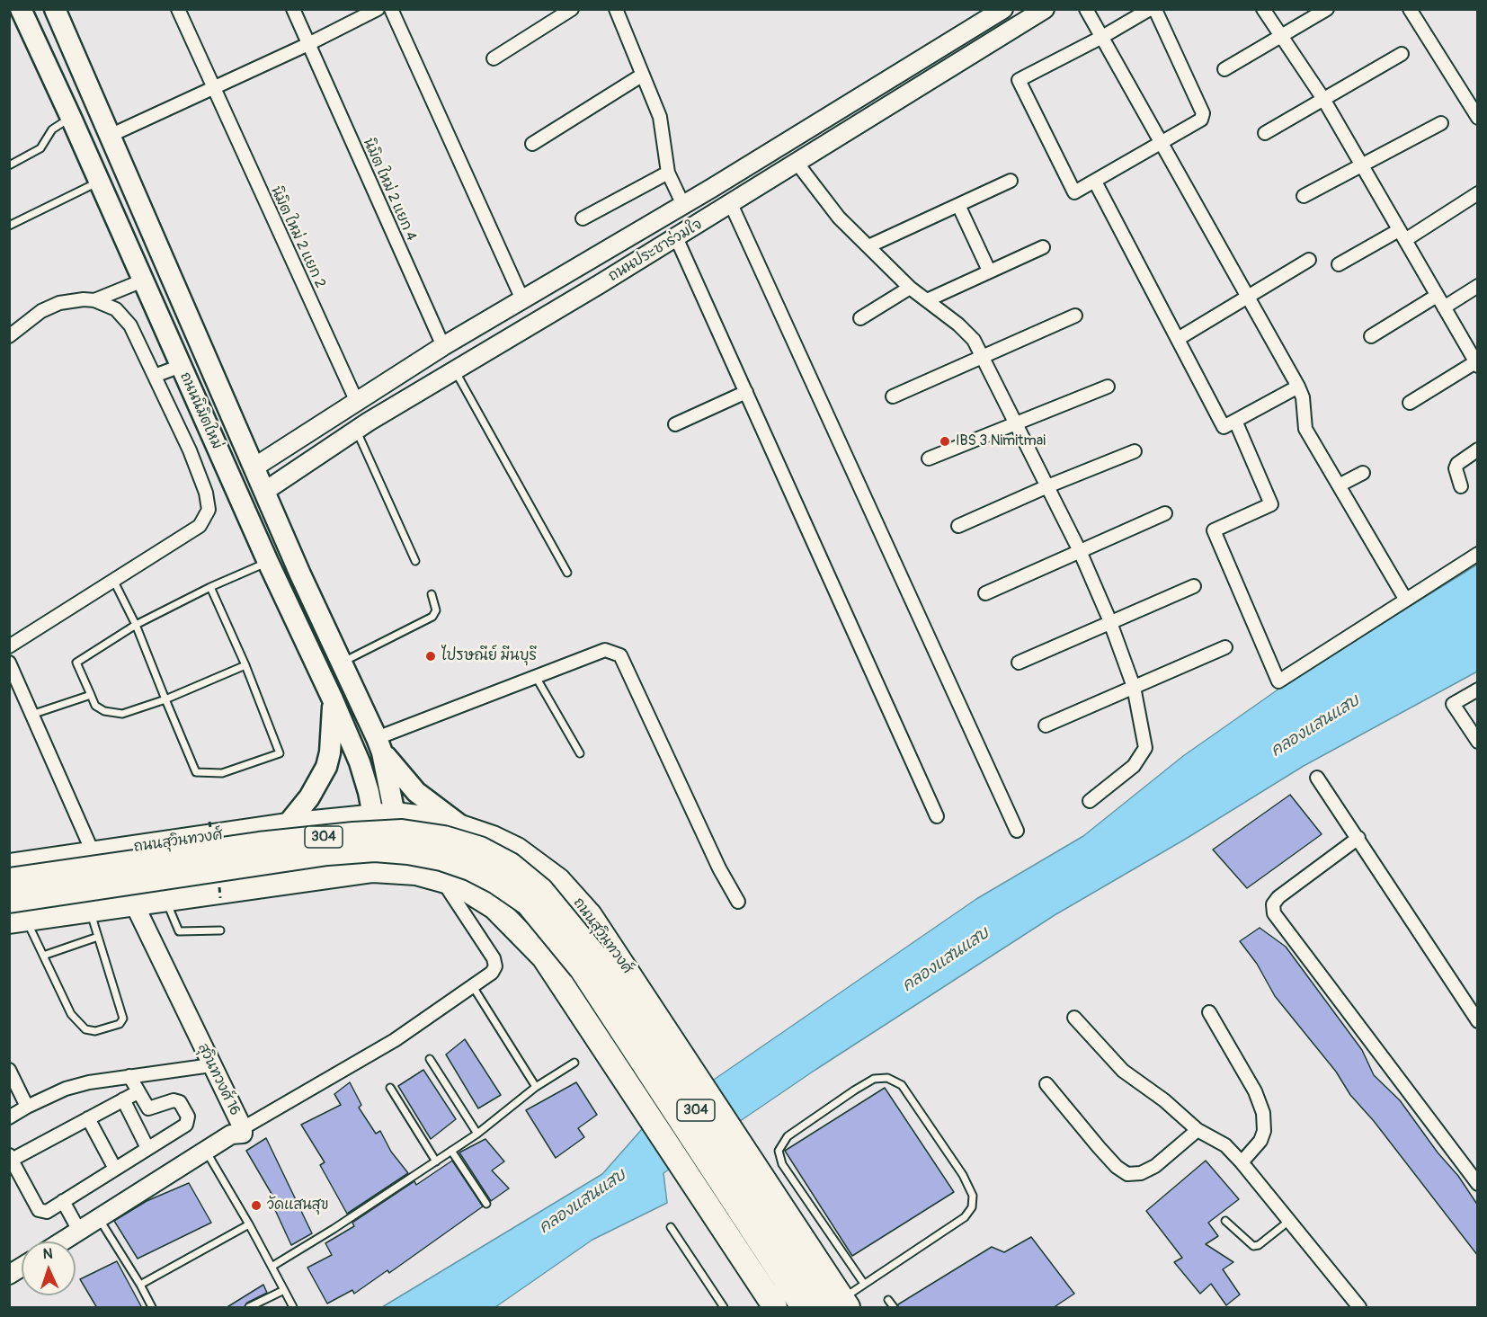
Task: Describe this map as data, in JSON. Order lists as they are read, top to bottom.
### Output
{
  "streets": {
    "highway": ["304", "ถนนสุวินทวงศ์"],
    "main road": ["ถนนประชาร่วมใจ", "ถนนนิมิตใหม่", "สุวินทวงศ์ 16"],
    "street": ["นิมิต ใหม่ 2 แยก 4", "นิมิต ใหม่ 2 แยก 2"]
  },
  "crossings": [
    ["นิมิต ใหม่ 2 แยก 4", "ถนนประชาร่วมใจ"],
    ["นิมิต ใหม่ 2 แยก 2", "ถนนประชาร่วมใจ"],
    ["ถนนประชาร่วมใจ", "ถนนนิมิตใหม่"],
    ["ถนนนิมิตใหม่", "ถนนสุวินทวงศ์"],
    ["304", "สุวินทวงศ์ 16"]
  ],
  "water": ["คลองแสนแสบ"],
  "places": ["IBS 3 Nimitmai", "ไปรษณีย์ มีนบุรี", "วัดแสนสุข"],
  "north": "top"
}
